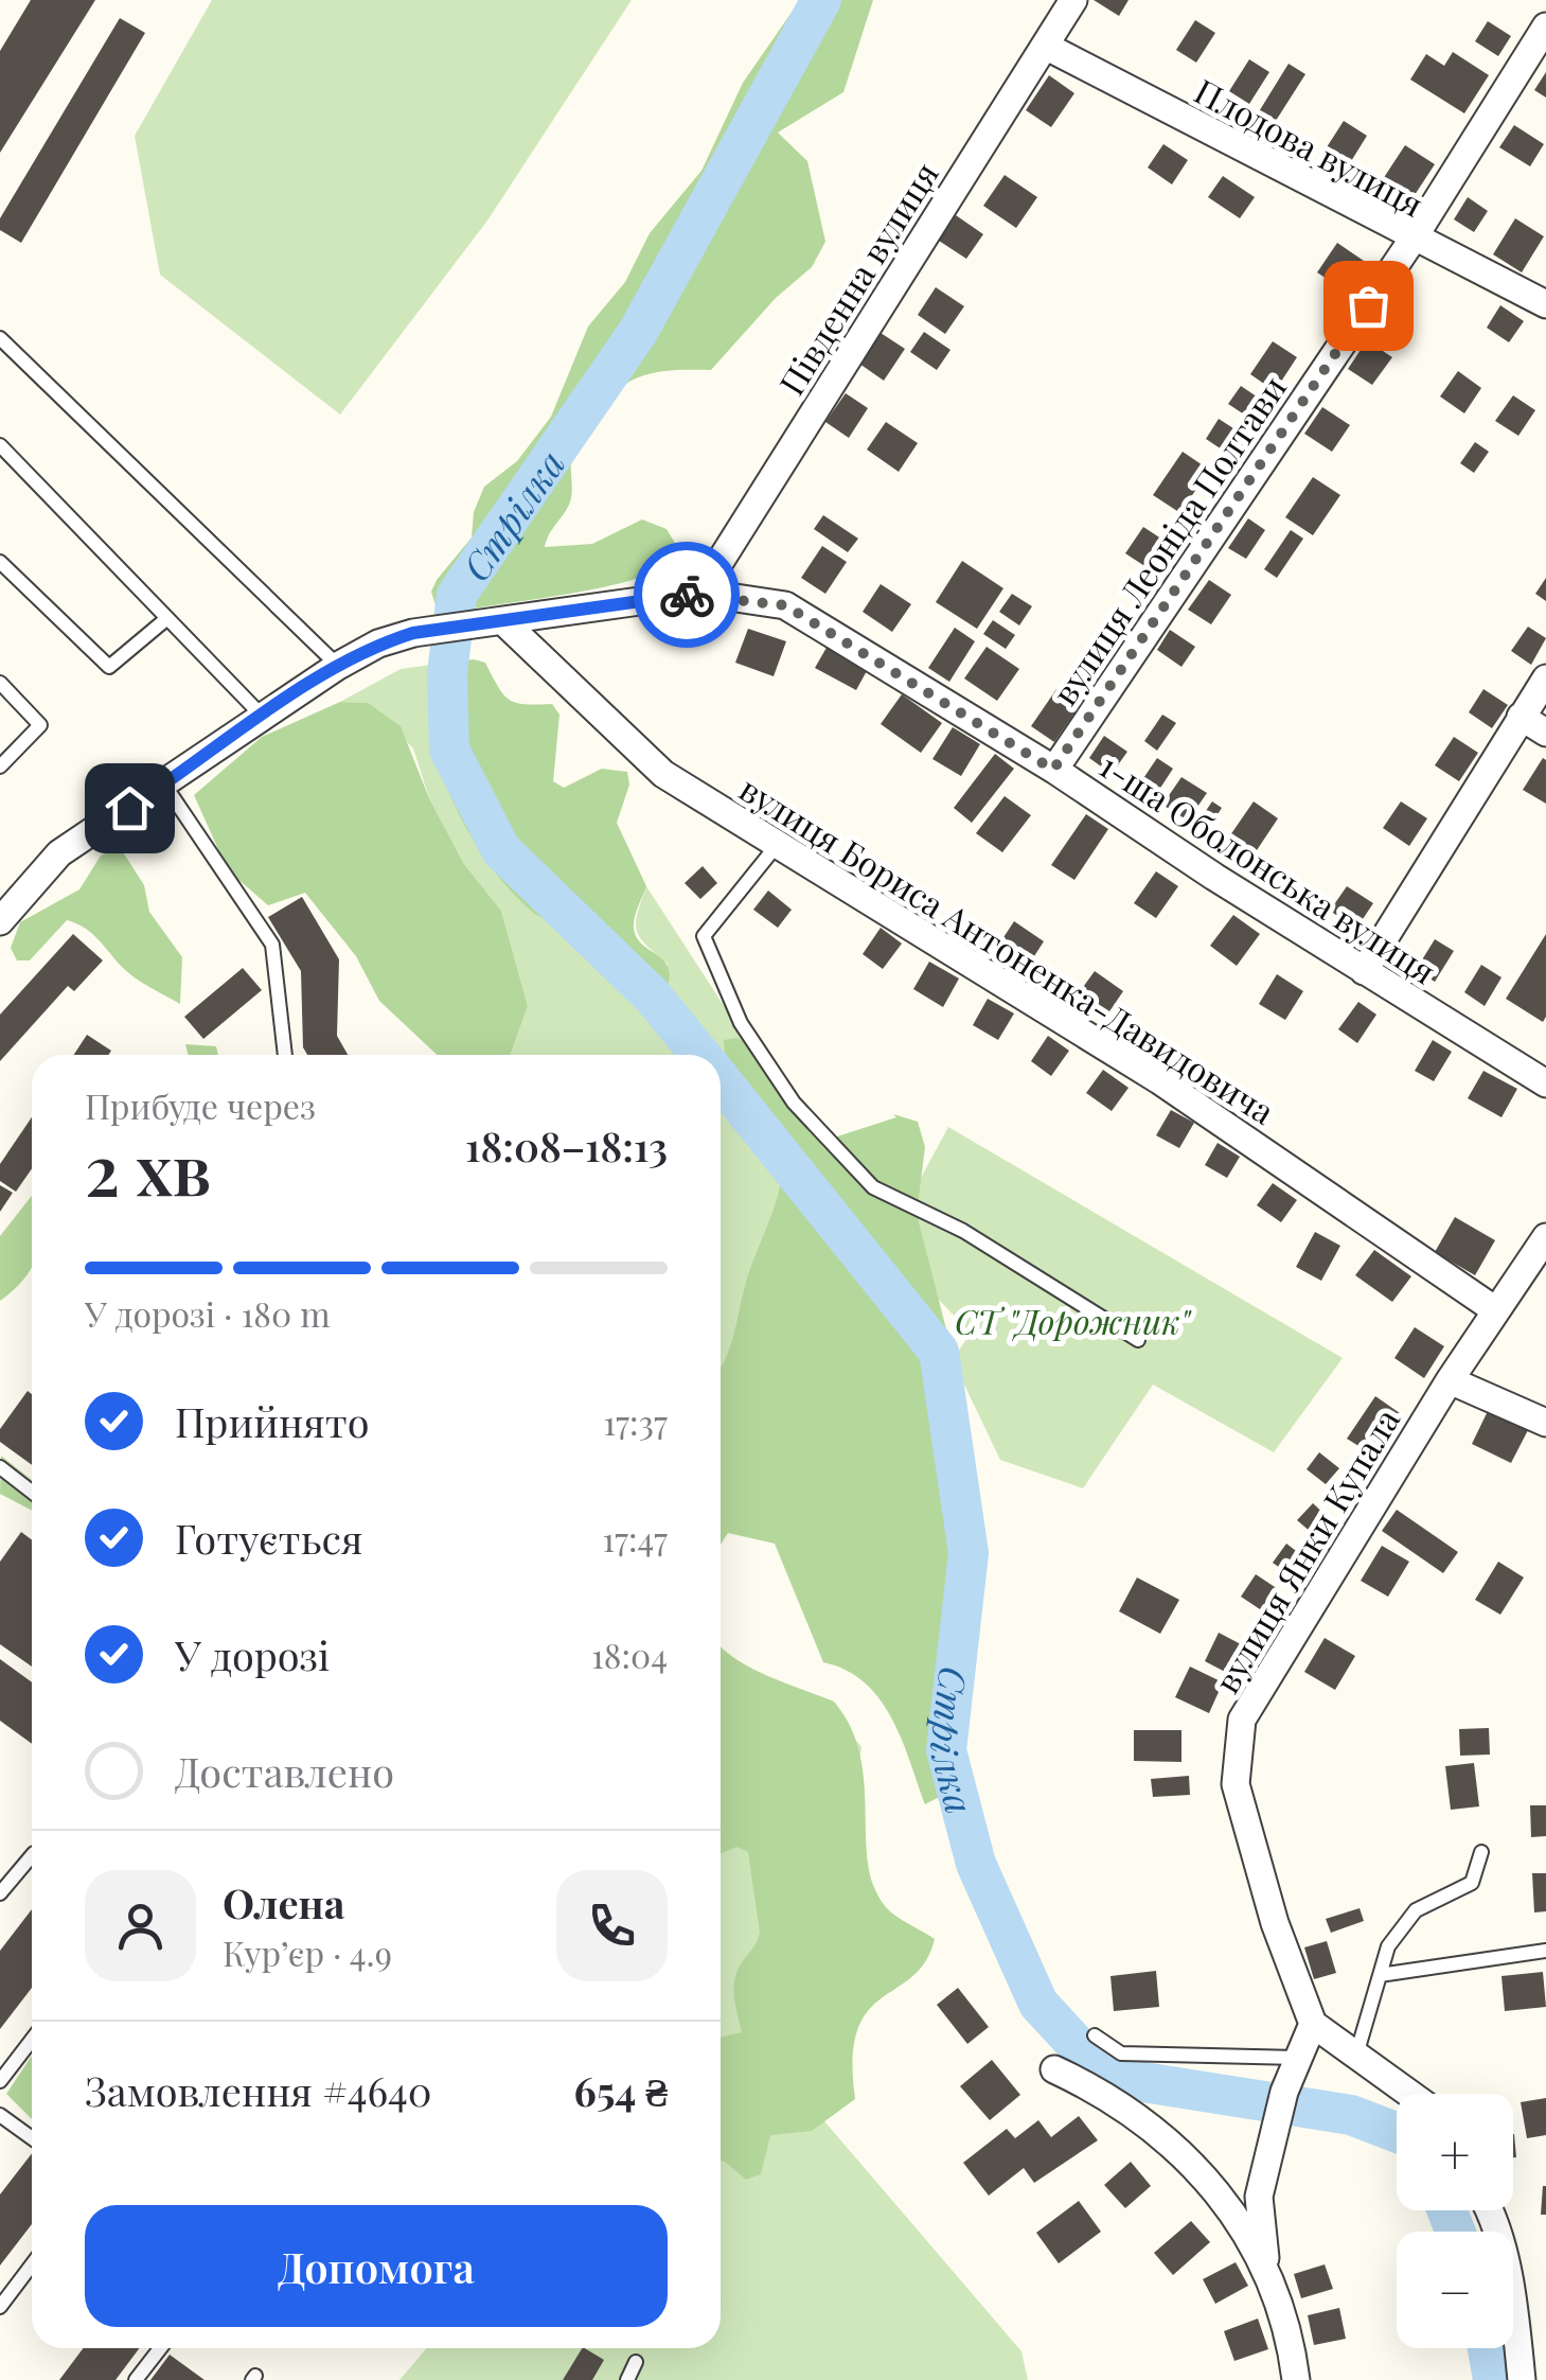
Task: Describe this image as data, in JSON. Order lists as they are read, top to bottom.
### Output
{
  "streets": {
    "street": [
      "Плодова вулиця",
      "Південна вулиця",
      "вулиця Леоніда Полтави",
      "1-ша Оболонська вулиця",
      "вулиця Бориса Антоненка-Давидовича",
      "вулиця Янки Купала"
    ]
  },
  "crossings": [
    ["Плодова вулиця", "Південна вулиця"],
    ["Плодова вулиця", "вулиця Леоніда Полтави"],
    ["Південна вулиця", "1-ша Оболонська вулиця"],
    ["вулиця Леоніда Полтави", "1-ша Оболонська вулиця"],
    ["1-ша Оболонська вулиця", "вулиця Бориса Антоненка-Давидовича"],
    ["вулиця Бориса Антоненка-Давидовича", "вулиця Янки Купала"]
  ],
  "water": ["Стрілка"],
  "parks": ["СТ \"Дорожник\""],
  "page": {
    "heading": ["2 хв", "Прибуде через", "18:08–18:13"],
    "panel": [
      "Олена",
      "Кур’єр · 4.9",
      "Замовлення #4640",
      "654 ₴"
    ],
    "bar": "У дорозі · 180 m",
    "list": [
      ["Прийнято", "17:37"],
      ["Готується", "17:47"],
      ["У дорозі", "18:04"],
      "Доставлено"
    ],
    "map_buttons": ["+", "−"],
    "buttons": "Допомога"
  }
}
